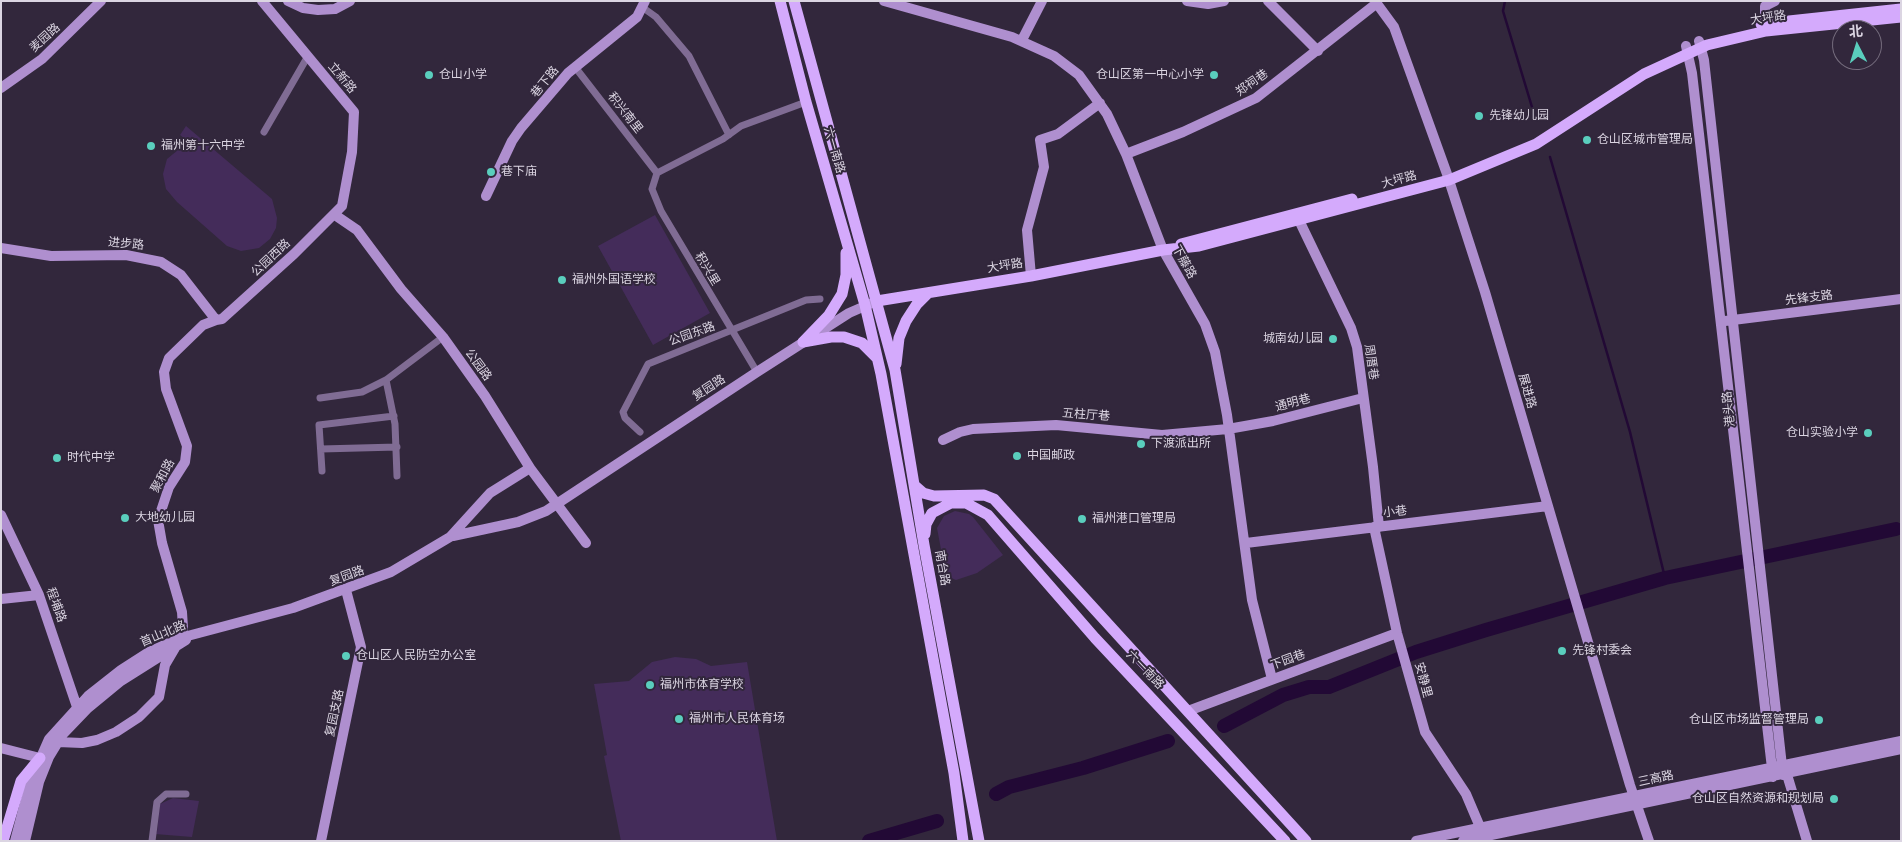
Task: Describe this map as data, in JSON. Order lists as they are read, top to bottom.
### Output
{
  "streets": {
    "main road": ["大坪路", "六一南路", "南台路"],
    "street": [
      "麦园路",
      "立新路",
      "巷下路",
      "郑祠巷",
      "积兴南里",
      "进步路",
      "公园西路",
      "下藤路",
      "积兴里",
      "先锋支路",
      "公园东路",
      "周厝巷",
      "公园路",
      "复园路",
      "展进路",
      "通明巷",
      "港头路",
      "五柱厅巷",
      "聚和路",
      "小巷",
      "程埔路",
      "首山北路",
      "下园巷",
      "安静里",
      "复园支路",
      "三高路"
    ]
  },
  "crossings": [
    ["大坪路", "六一南路"],
    ["大坪路", "下藤路"],
    ["大坪路", "周厝巷"],
    ["大坪路", "复园路"],
    ["大坪路", "展进路"],
    ["大坪路", "港头路"],
    ["大坪路", "南台路"],
    ["立新路", "公园西路"],
    ["立新路", "公园路"],
    ["巷下路", "积兴南里"],
    ["郑祠巷", "下藤路"],
    ["郑祠巷", "展进路"],
    ["积兴南里", "积兴里"],
    ["六一南路", "复园路"],
    ["六一南路", "南台路"],
    ["六一南路", "下园巷"],
    ["进步路", "公园西路"],
    ["进步路", "聚和路"],
    ["公园西路", "公园路"],
    ["公园西路", "聚和路"],
    ["下藤路", "通明巷"],
    ["下藤路", "五柱厅巷"],
    ["下藤路", "小巷"],
    ["下藤路", "下园巷"],
    ["积兴里", "公园东路"],
    ["积兴里", "复园路"],
    ["先锋支路", "港头路"],
    ["周厝巷", "通明巷"],
    ["周厝巷", "小巷"],
    ["周厝巷", "安静里"],
    ["公园路", "复园路"],
    ["复园路", "南台路"],
    ["复园路", "首山北路"],
    ["复园路", "复园支路"],
    ["展进路", "小巷"],
    ["展进路", "三高路"],
    ["通明巷", "五柱厅巷"],
    ["港头路", "三高路"],
    ["聚和路", "首山北路"],
    ["小巷", "安静里"],
    ["程埔路", "首山北路"],
    ["下园巷", "安静里"],
    ["安静里", "三高路"]
  ],
  "places": [
    "仓山小学",
    "仓山区第一中心小学",
    "先锋幼儿园",
    "仓山区城市管理局",
    "福州第十六中学",
    "巷下庙",
    "福州外国语学校",
    "城南幼儿园",
    "仓山实验小学",
    "下渡派出所",
    "中国邮政",
    "时代中学",
    "大地幼儿园",
    "福州港口管理局",
    "先锋村委会",
    "仓山区人民防空办公室",
    "福州市体育学校",
    "福州市人民体育场",
    "仓山区市场监督管理局",
    "仓山区自然资源和规划局"
  ],
  "north": "top"
}
